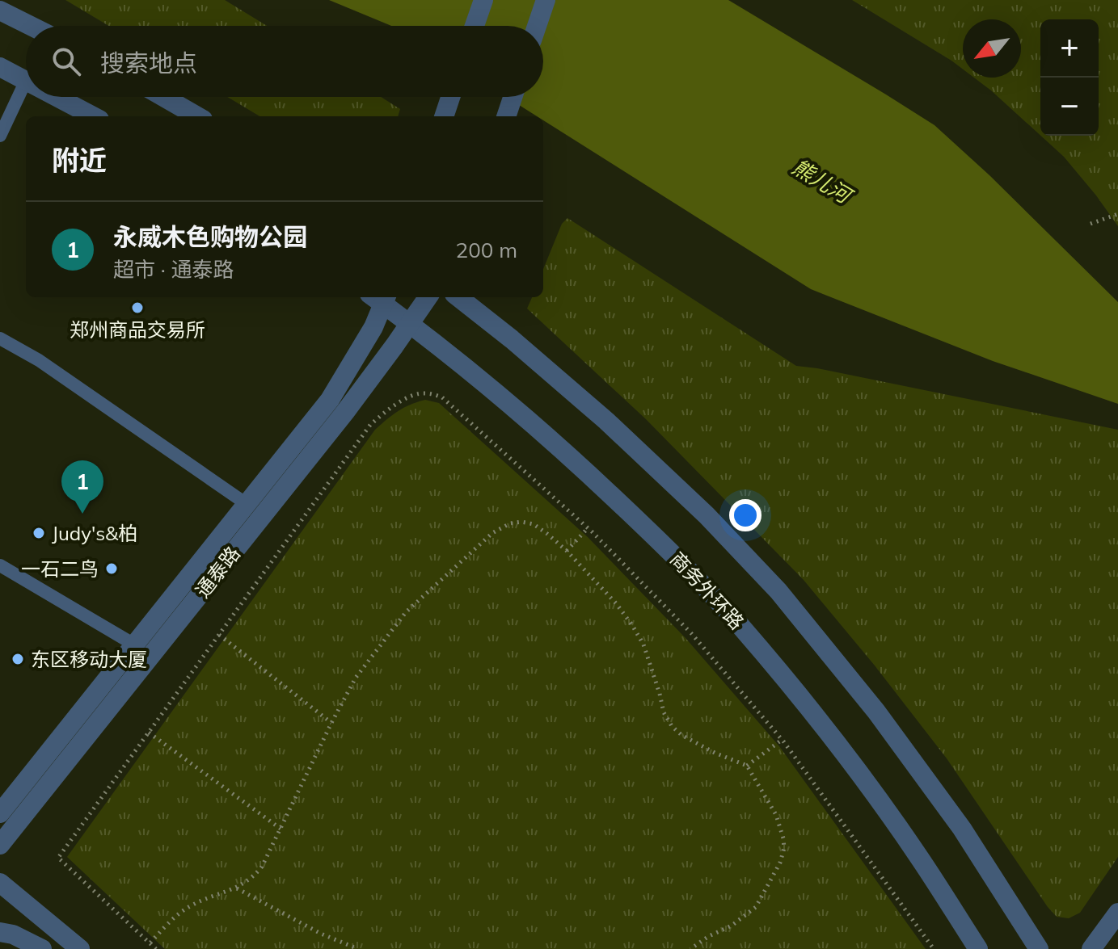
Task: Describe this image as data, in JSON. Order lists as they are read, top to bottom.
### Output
{
  "streets": {
    "street": ["通泰路", "商务外环路"]
  },
  "crossings": [
    ["通泰路", "商务外环路"]
  ],
  "water": ["熊儿河"],
  "places": [
    "郑州商品交易所",
    "Judy's&柏",
    "一石二鸟",
    "东区移动大厦"
  ],
  "north": "bottom left",
  "page": {
    "map_buttons": ["+", "−"],
    "search": "搜索地点",
    "heading": "附近",
    "list": [
      {
        "mark": "1",
        "name": "永威木色购物公园",
        "note": "超市 · 通泰路",
        "value": "200 m"
      }
    ],
    "pins": "1"
  }
}
